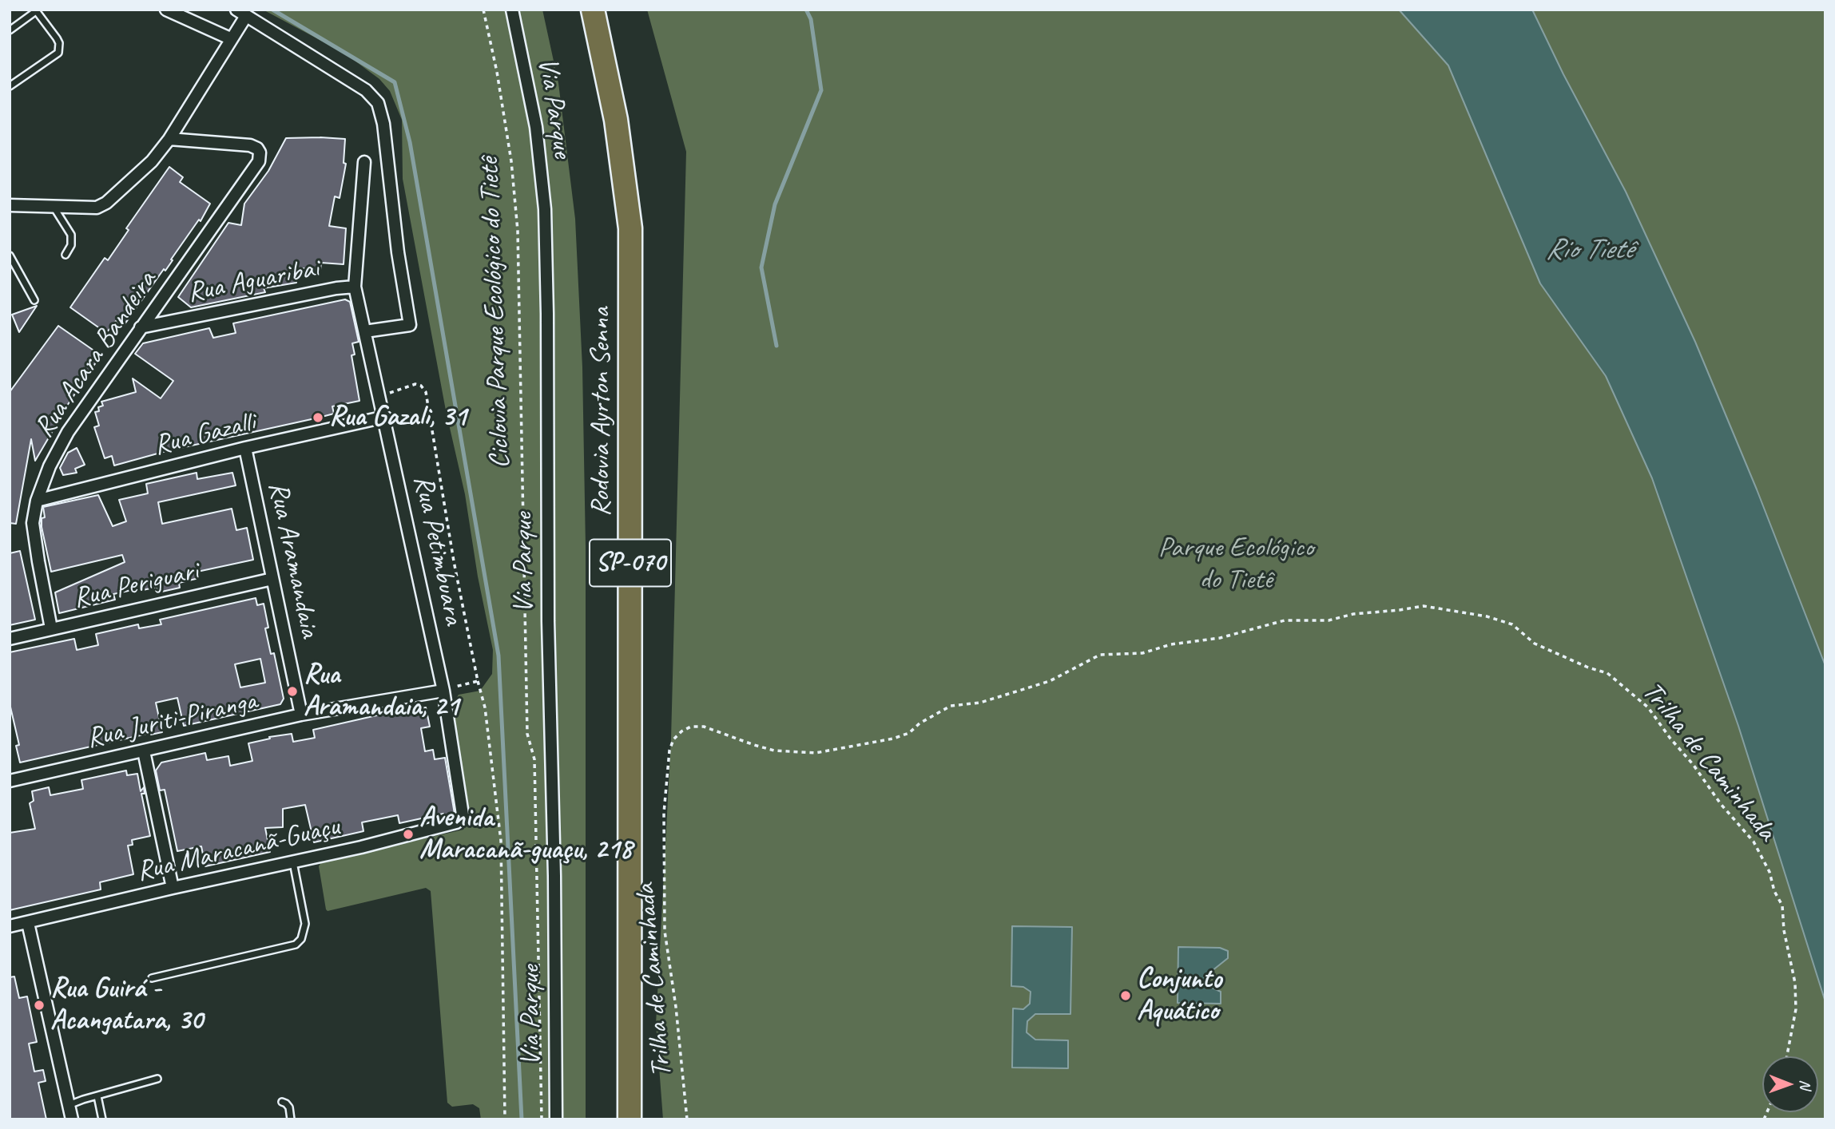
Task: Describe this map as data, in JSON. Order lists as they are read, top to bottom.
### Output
{
  "streets": {
    "highway": ["Rodovia Ayrton Senna", "SP-070"],
    "street": [
      "Via Parque",
      "Rua Aguaribai",
      "Rua Acara Bandeira",
      "Rua Gazalli",
      "Rua Petimbuara",
      "Rua Aramandaia",
      "Rua Periguari",
      "Rua Juriti-Piranga",
      "Rua Maracanã-Guaçu"
    ],
    "path": ["Ciclovia Parque Ecológico do Tietê", "Trilha de Caminhada"]
  },
  "crossings": [
    ["Rua Aguaribai", "Rua Acara Bandeira"],
    ["Rua Aguaribai", "Rua Petimbuara"],
    ["Rua Acara Bandeira", "Rua Gazalli"],
    ["Rua Acara Bandeira", "Rua Periguari"],
    ["Rua Gazalli", "Rua Petimbuara"],
    ["Rua Gazalli", "Rua Aramandaia"],
    ["Rua Petimbuara", "Rua Juriti-Piranga"],
    ["Rua Petimbuara", "Rua Maracanã-Guaçu"],
    ["Rua Aramandaia", "Rua Periguari"],
    ["Rua Aramandaia", "Rua Juriti-Piranga"]
  ],
  "water": ["Rio Tietê"],
  "parks": ["Parque Ecológico do Tietê"],
  "places": [
    "Rua Gazali, 31",
    "Rua Aramandaia, 21",
    "Avenida Maracanã-guaçu, 218",
    "Conjunto Aquático",
    "Rua Guirá - Acangatara, 30"
  ],
  "north": "right"
}
